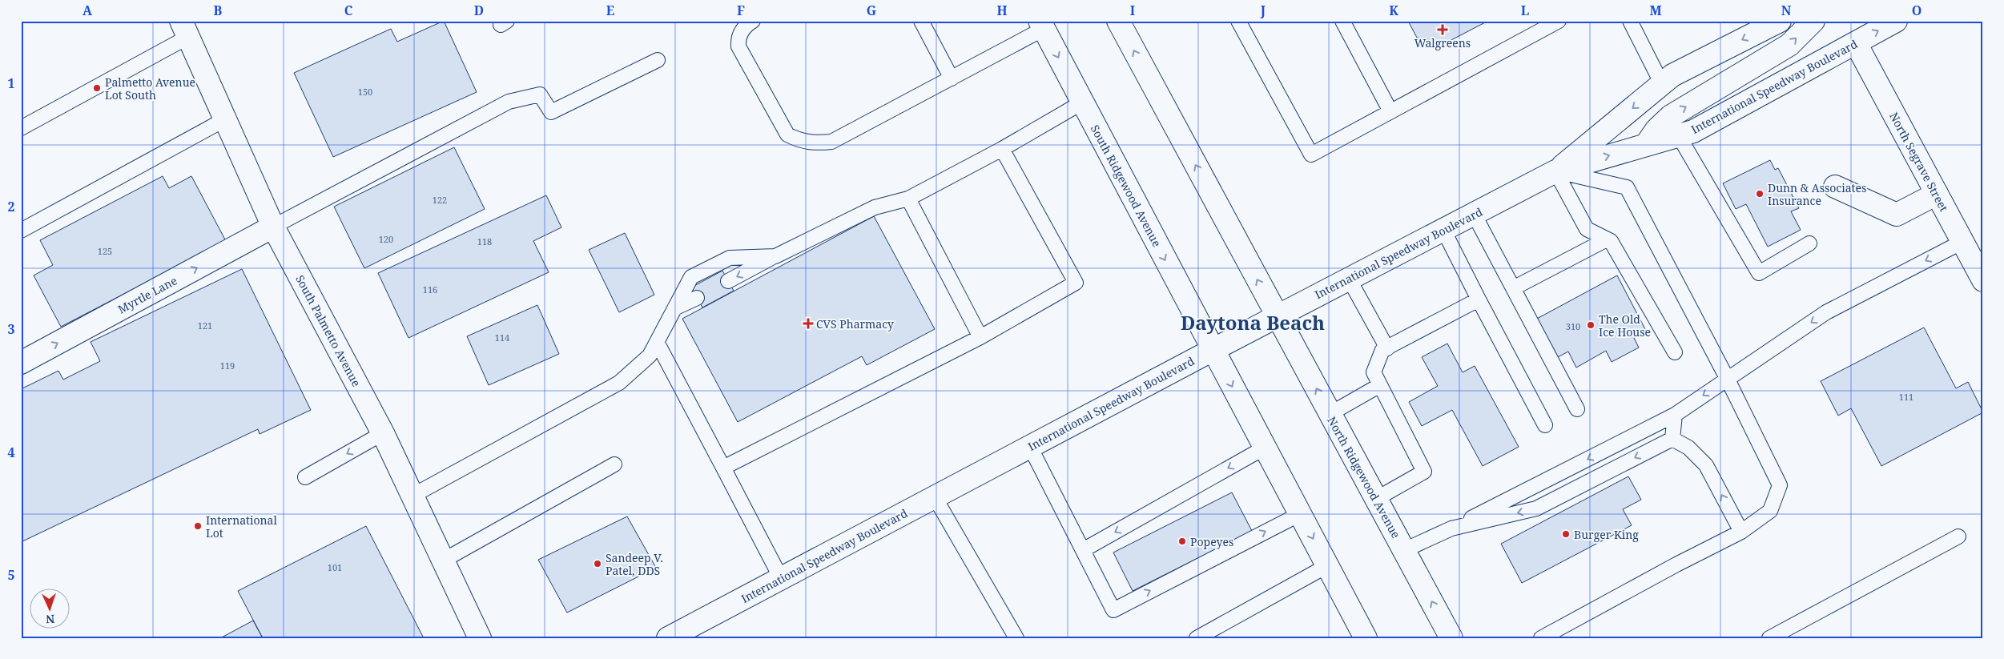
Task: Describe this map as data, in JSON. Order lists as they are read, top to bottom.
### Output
{
  "streets": {
    "main road": [
      "International Speedway Boulevard",
      "North Segrave Street",
      "South Ridgewood Avenue",
      "Myrtle Lane",
      "South Palmetto Avenue",
      "North Ridgewood Avenue"
    ]
  },
  "crossings": [
    ["International Speedway Boulevard", "North Segrave Street"],
    ["International Speedway Boulevard", "South Ridgewood Avenue"],
    ["International Speedway Boulevard", "North Ridgewood Avenue"],
    ["Myrtle Lane", "South Palmetto Avenue"]
  ],
  "one_way": ["Myrtle Lane"],
  "districts": ["Daytona Beach"],
  "places": {
    "health": ["Walgreens", "CVS Pharmacy"],
    "other": [
      "Palmetto Avenue Lot South",
      "Dunn & Associates Insurance",
      "The Old Ice House",
      "International Lot",
      "Burger King",
      "Popeyes",
      "Sandeep V. Patel, DDS"
    ]
  },
  "house_numbers": [
    "150",
    "122",
    "120",
    "118",
    "125",
    "116",
    "121",
    "310",
    "114",
    "119",
    "111",
    "101"
  ],
  "north": "bottom",
  "grid": {
    "columns": [
      "A",
      "B",
      "C",
      "D",
      "E",
      "F",
      "G",
      "H",
      "I",
      "J",
      "K",
      "L",
      "M",
      "N",
      "O"
    ],
    "rows": [
      "1",
      "2",
      "3",
      "4",
      "5"
    ]
  }
}
